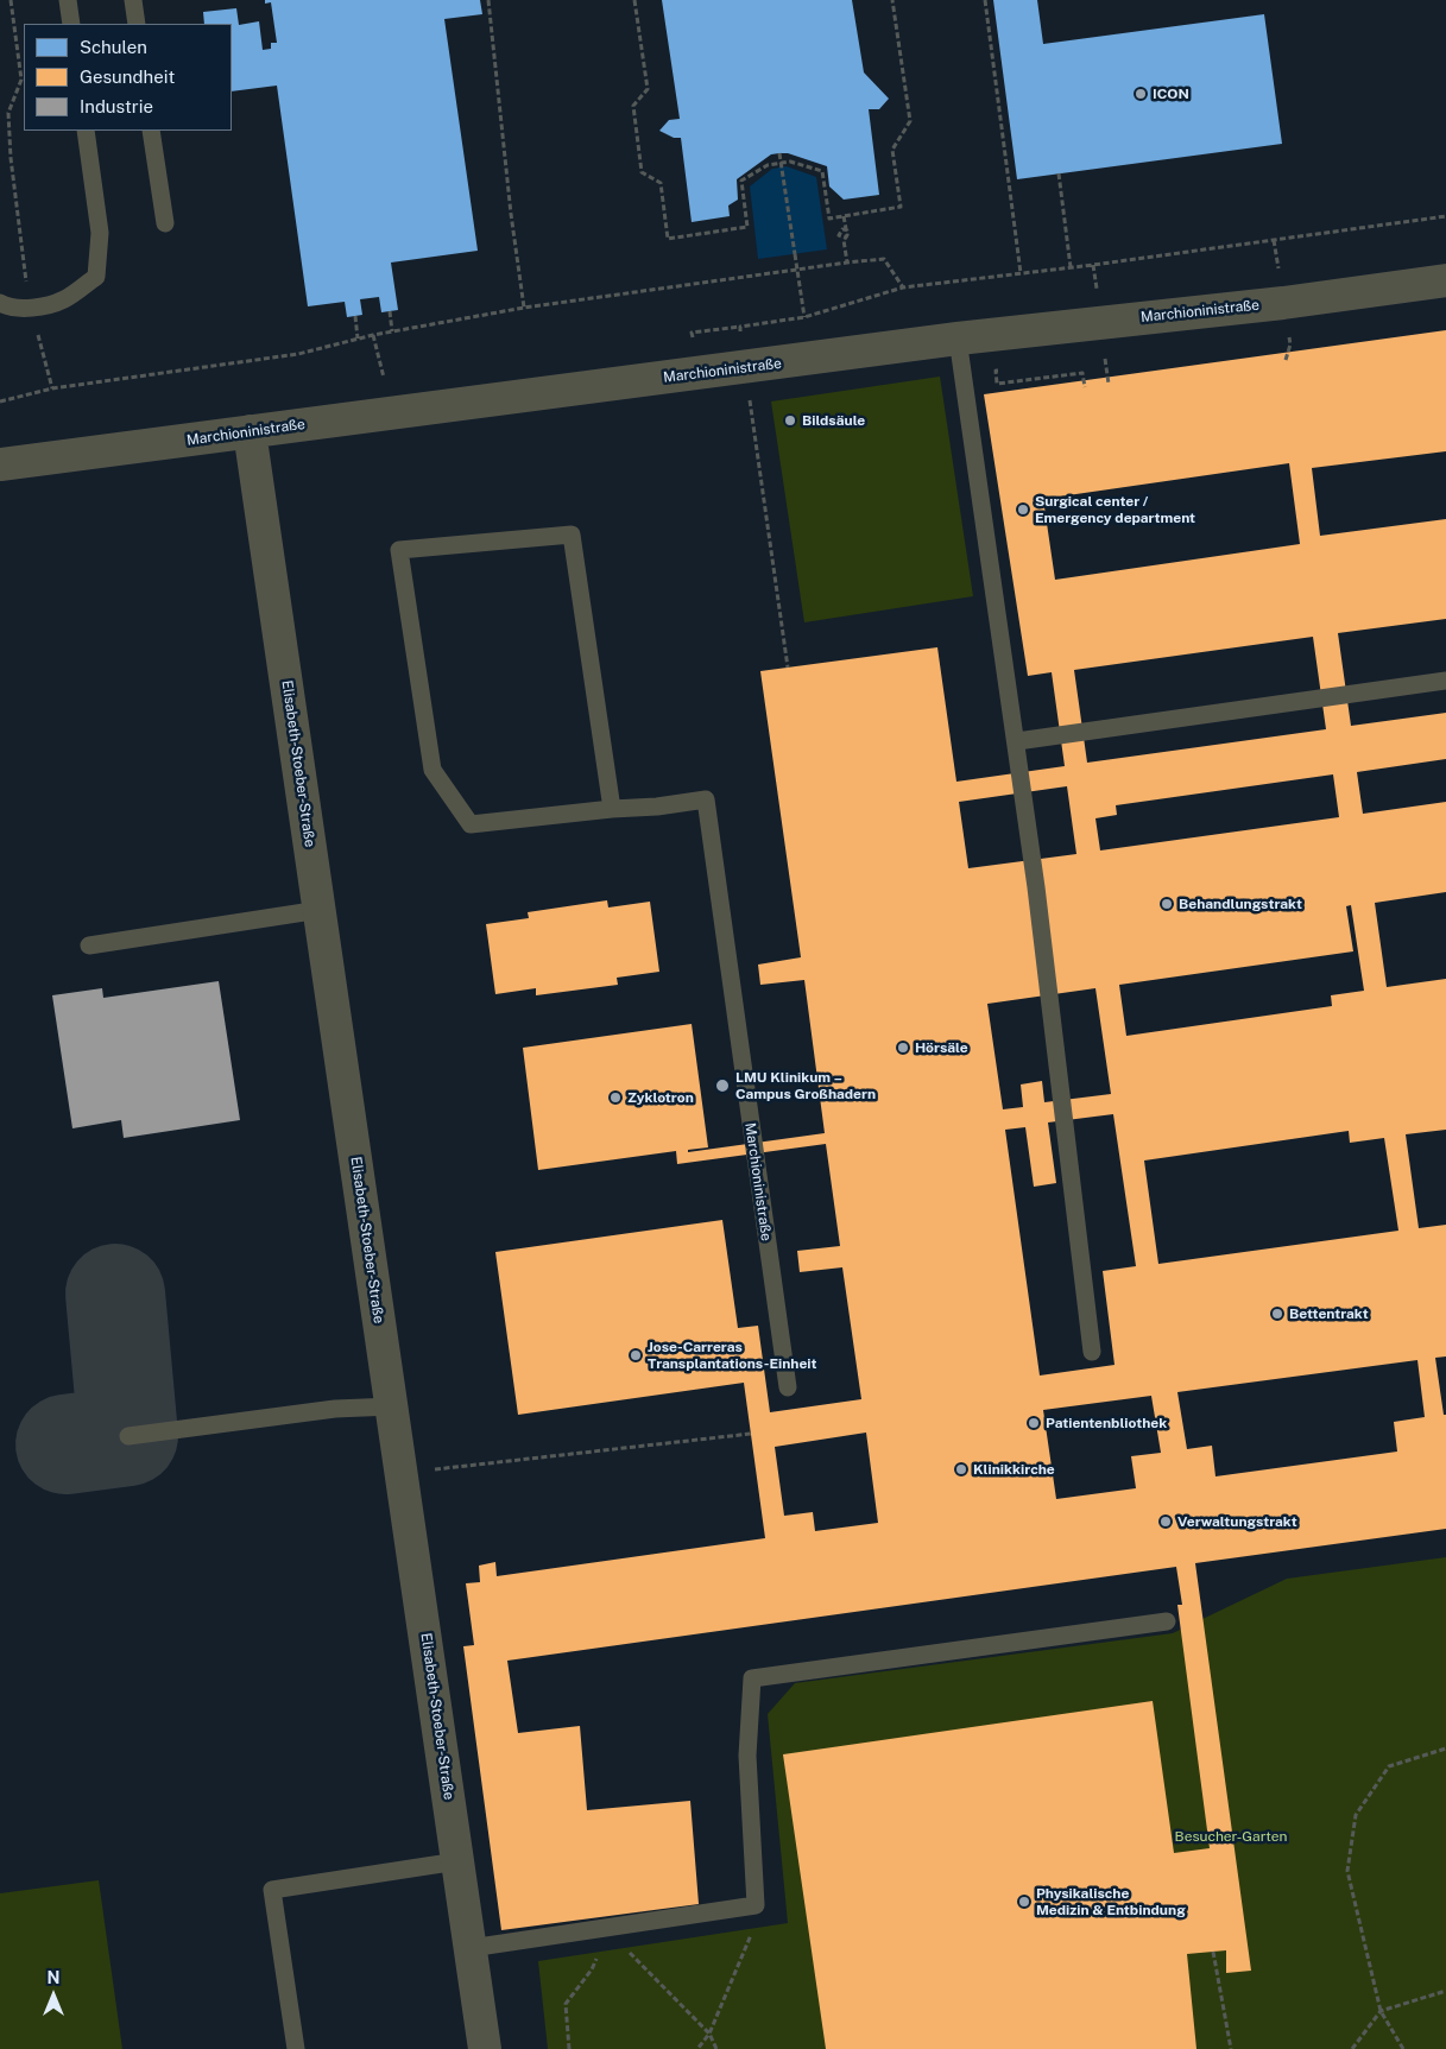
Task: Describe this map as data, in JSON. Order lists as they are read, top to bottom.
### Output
{
  "streets": {
    "street": ["Marchioninistraße", "Elisabeth-Stoeber-Straße"]
  },
  "crossings": [
    ["Marchioninistraße", "Elisabeth-Stoeber-Straße"]
  ],
  "parks": ["Besucher-Garten"],
  "places": [
    "ICON",
    "Bildsäule",
    "Surgical center / Emergency department",
    "Behandlungstrakt",
    "Hörsäle",
    "LMU Klinikum – Campus Großhadern",
    "Zyklotron",
    "Bettentrakt",
    "Jose-Carreras Transplantations-Einheit",
    "Patientenbliothek",
    "Klinikkirche",
    "Verwaltungstrakt",
    "Physikalische Medizin & Entbindung"
  ],
  "legend": ["Schulen", "Gesundheit", "Industrie"],
  "north": "top"
}
